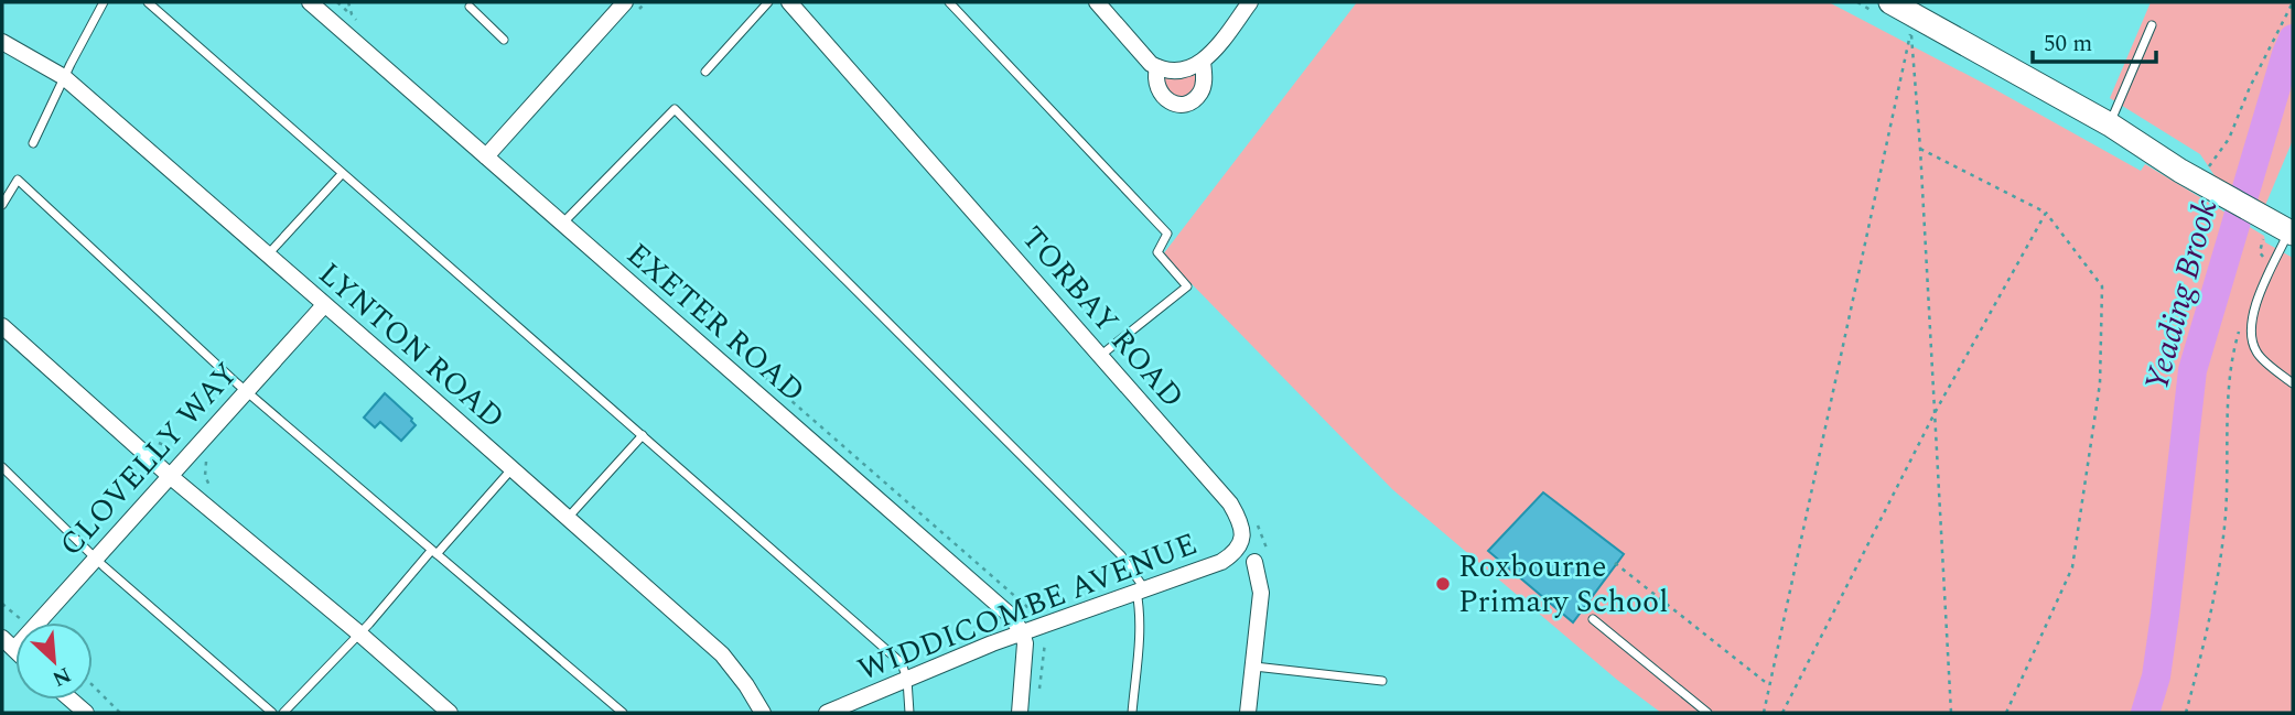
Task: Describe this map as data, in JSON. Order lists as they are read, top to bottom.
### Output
{
  "streets": {
    "street": [
      "TORBAY ROAD",
      "EXETER ROAD",
      "LYNTON ROAD",
      "CLOVELLY WAY",
      "WIDDICOMBE AVENUE"
    ]
  },
  "crossings": [
    ["TORBAY ROAD", "WIDDICOMBE AVENUE"],
    ["EXETER ROAD", "WIDDICOMBE AVENUE"],
    ["LYNTON ROAD", "CLOVELLY WAY"]
  ],
  "water": ["Yeading Brook"],
  "places": ["Roxbourne Primary School"],
  "scale_bar": "50 m",
  "north": "bottom right"
}
